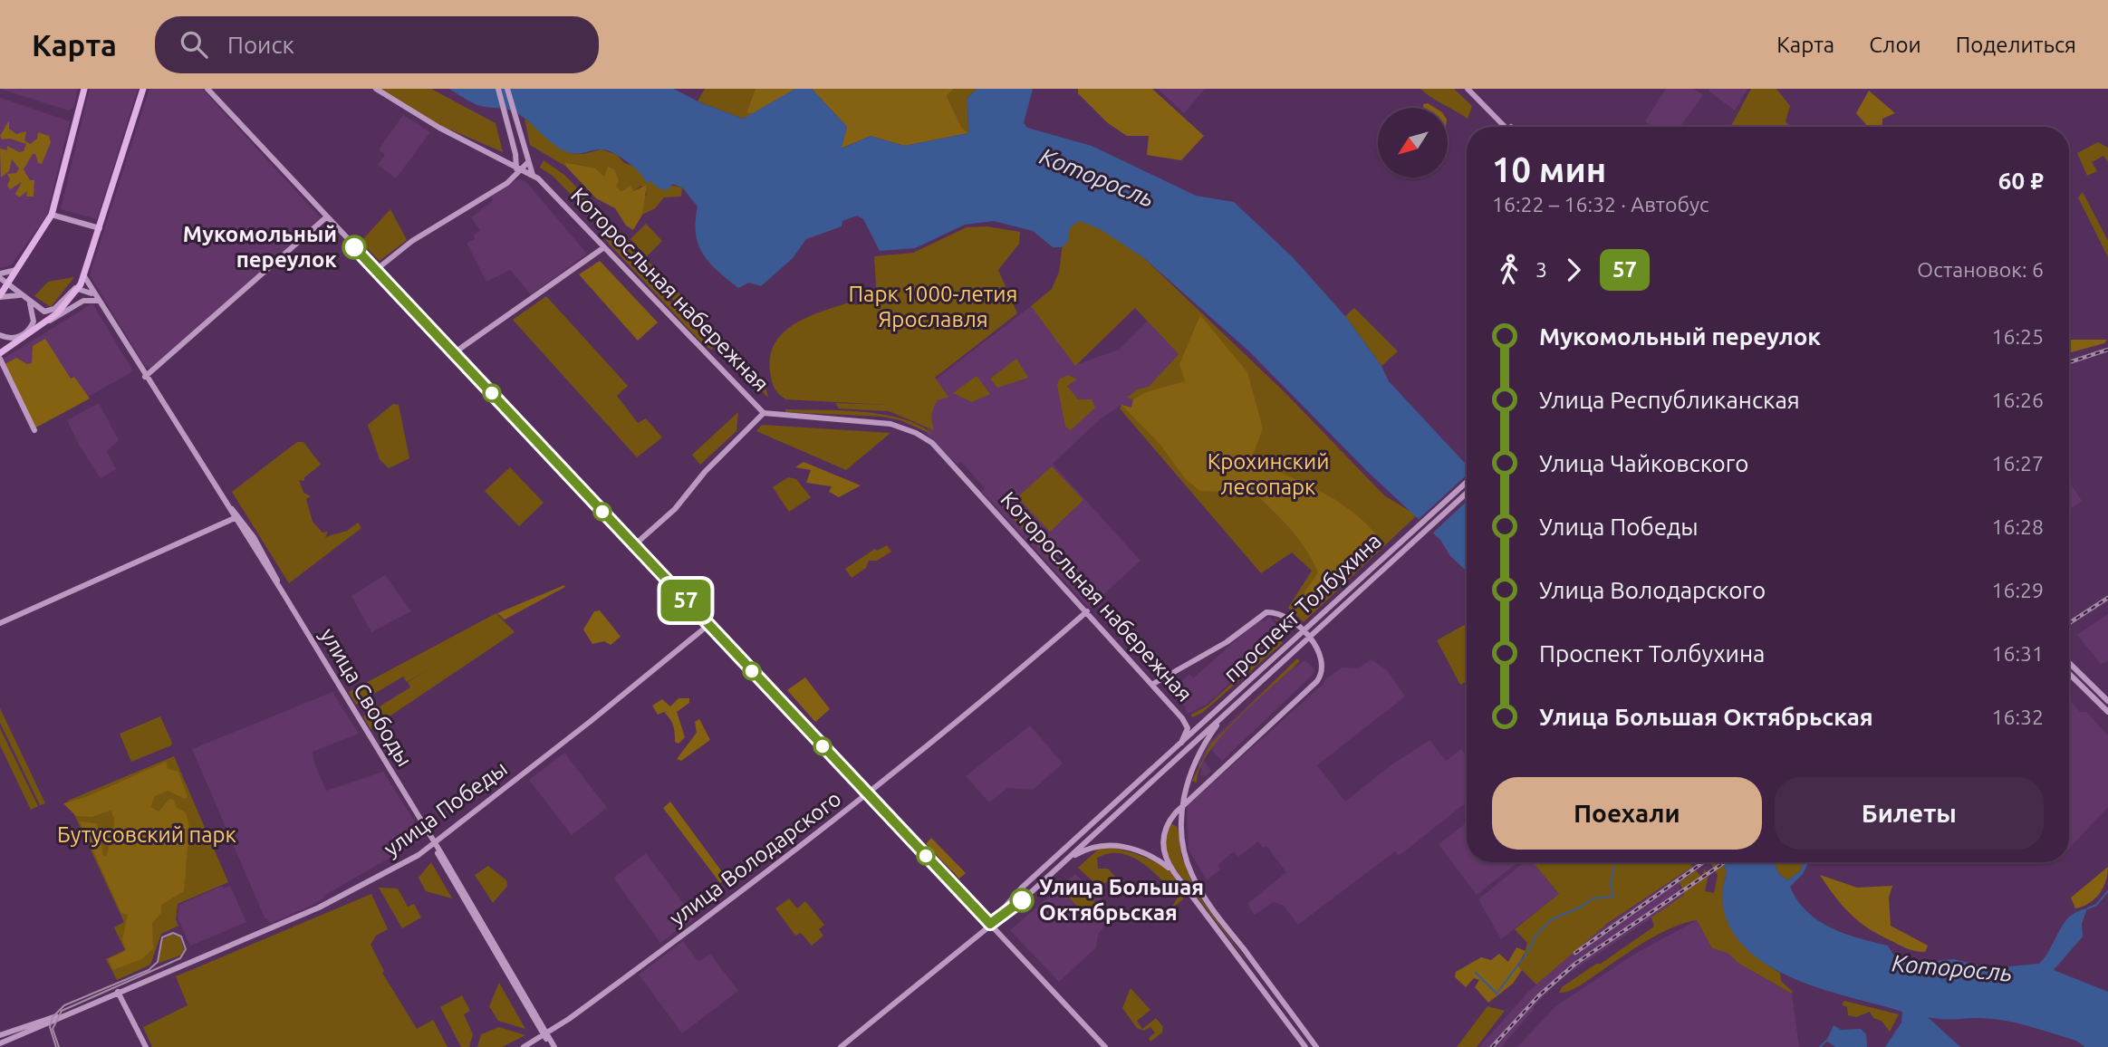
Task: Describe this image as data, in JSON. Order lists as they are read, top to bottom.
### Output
{
  "streets": {
    "main road": [
      "Которосльная набережная",
      "проспект Толбухина",
      "улица Свободы",
      "улица Победы",
      "улица Володарского"
    ]
  },
  "crossings": [
    ["Которосльная набережная", "улица Володарского"],
    ["улица Свободы", "улица Победы"],
    ["улица Свободы", "улица Володарского"]
  ],
  "water": ["Которосль"],
  "parks": ["Парк 1000-летия Ярославля", "Крохинский лесопарк", "Бутусовский парк"],
  "places": ["Мукомольный переулок", "Улица Большая Октябрьская"],
  "lines": ["bus line 57"],
  "north": "bottom left",
  "page": {
    "header": "Карта",
    "search": "Поиск",
    "nav": ["Карта", "Слои", "Поделиться"],
    "on_map": "57",
    "heading": ["10 мин", "16:22 – 16:32 · Автобус", "60 ₽"],
    "legs": ["3", "57", "Остановок: 6"],
    "list": [
      {
        "name": "Мукомольный переулок",
        "value": "16:25"
      },
      {
        "name": "Улица Республиканская",
        "value": "16:26"
      },
      {
        "name": "Улица Чайковского",
        "value": "16:27"
      },
      {
        "name": "Улица Победы",
        "value": "16:28"
      },
      {
        "name": "Улица Володарского",
        "value": "16:29"
      },
      {
        "name": "Проспект Толбухина",
        "value": "16:31"
      },
      {
        "name": "Улица Большая Октябрьская",
        "value": "16:32"
      }
    ],
    "buttons": ["Поехали", "Билеты"]
  }
}
